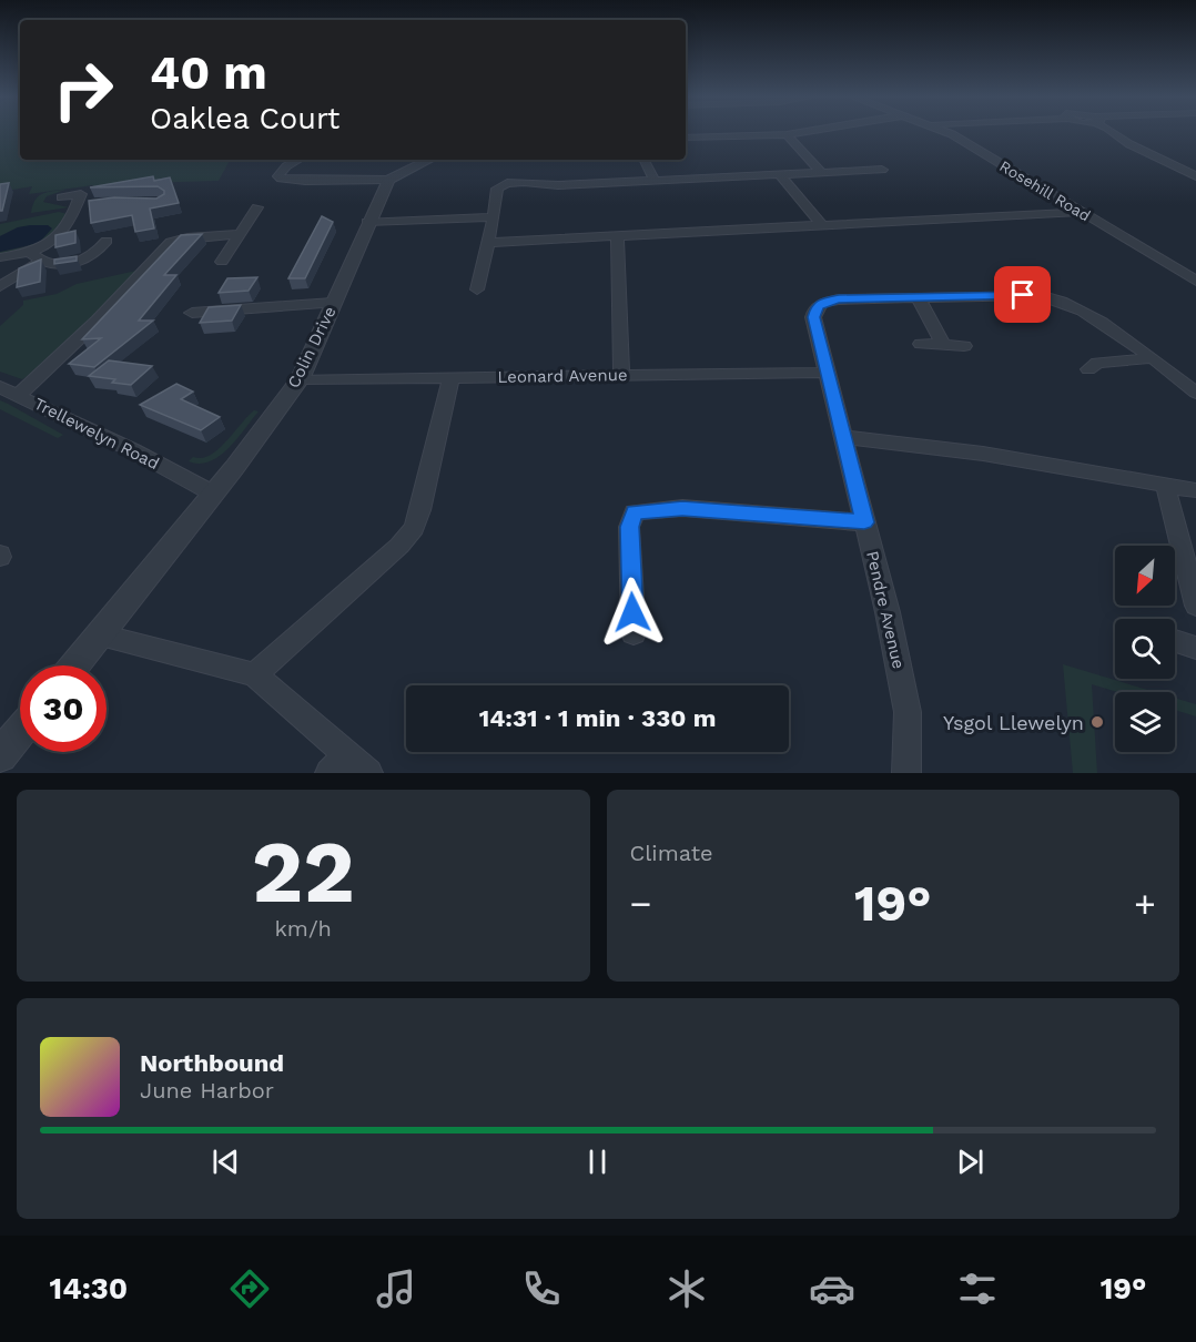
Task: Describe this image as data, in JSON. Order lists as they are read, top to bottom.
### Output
{
  "streets": {
    "street": [
      "Rosehill Road",
      "Colin Drive",
      "Leonard Avenue",
      "Trellewelyn Road",
      "Pendre Avenue"
    ]
  },
  "crossings": [
    ["Colin Drive", "Leonard Avenue"],
    ["Colin Drive", "Trellewelyn Road"],
    ["Leonard Avenue", "Pendre Avenue"]
  ],
  "places": ["Ysgol Llewelyn"],
  "north": "bottom left",
  "page": {
    "turn": ["40 m", "Oaklea Court"],
    "limit": "30",
    "trip": "14:31 · 1 min · 330 m",
    "tile": [
      ["22", "km/h"],
      "Climate"
    ],
    "heat": ["−", "19°", "+"],
    "song": ["Northbound", "June Harbor"],
    "tabs": ["14:30", "19°"]
  }
}
